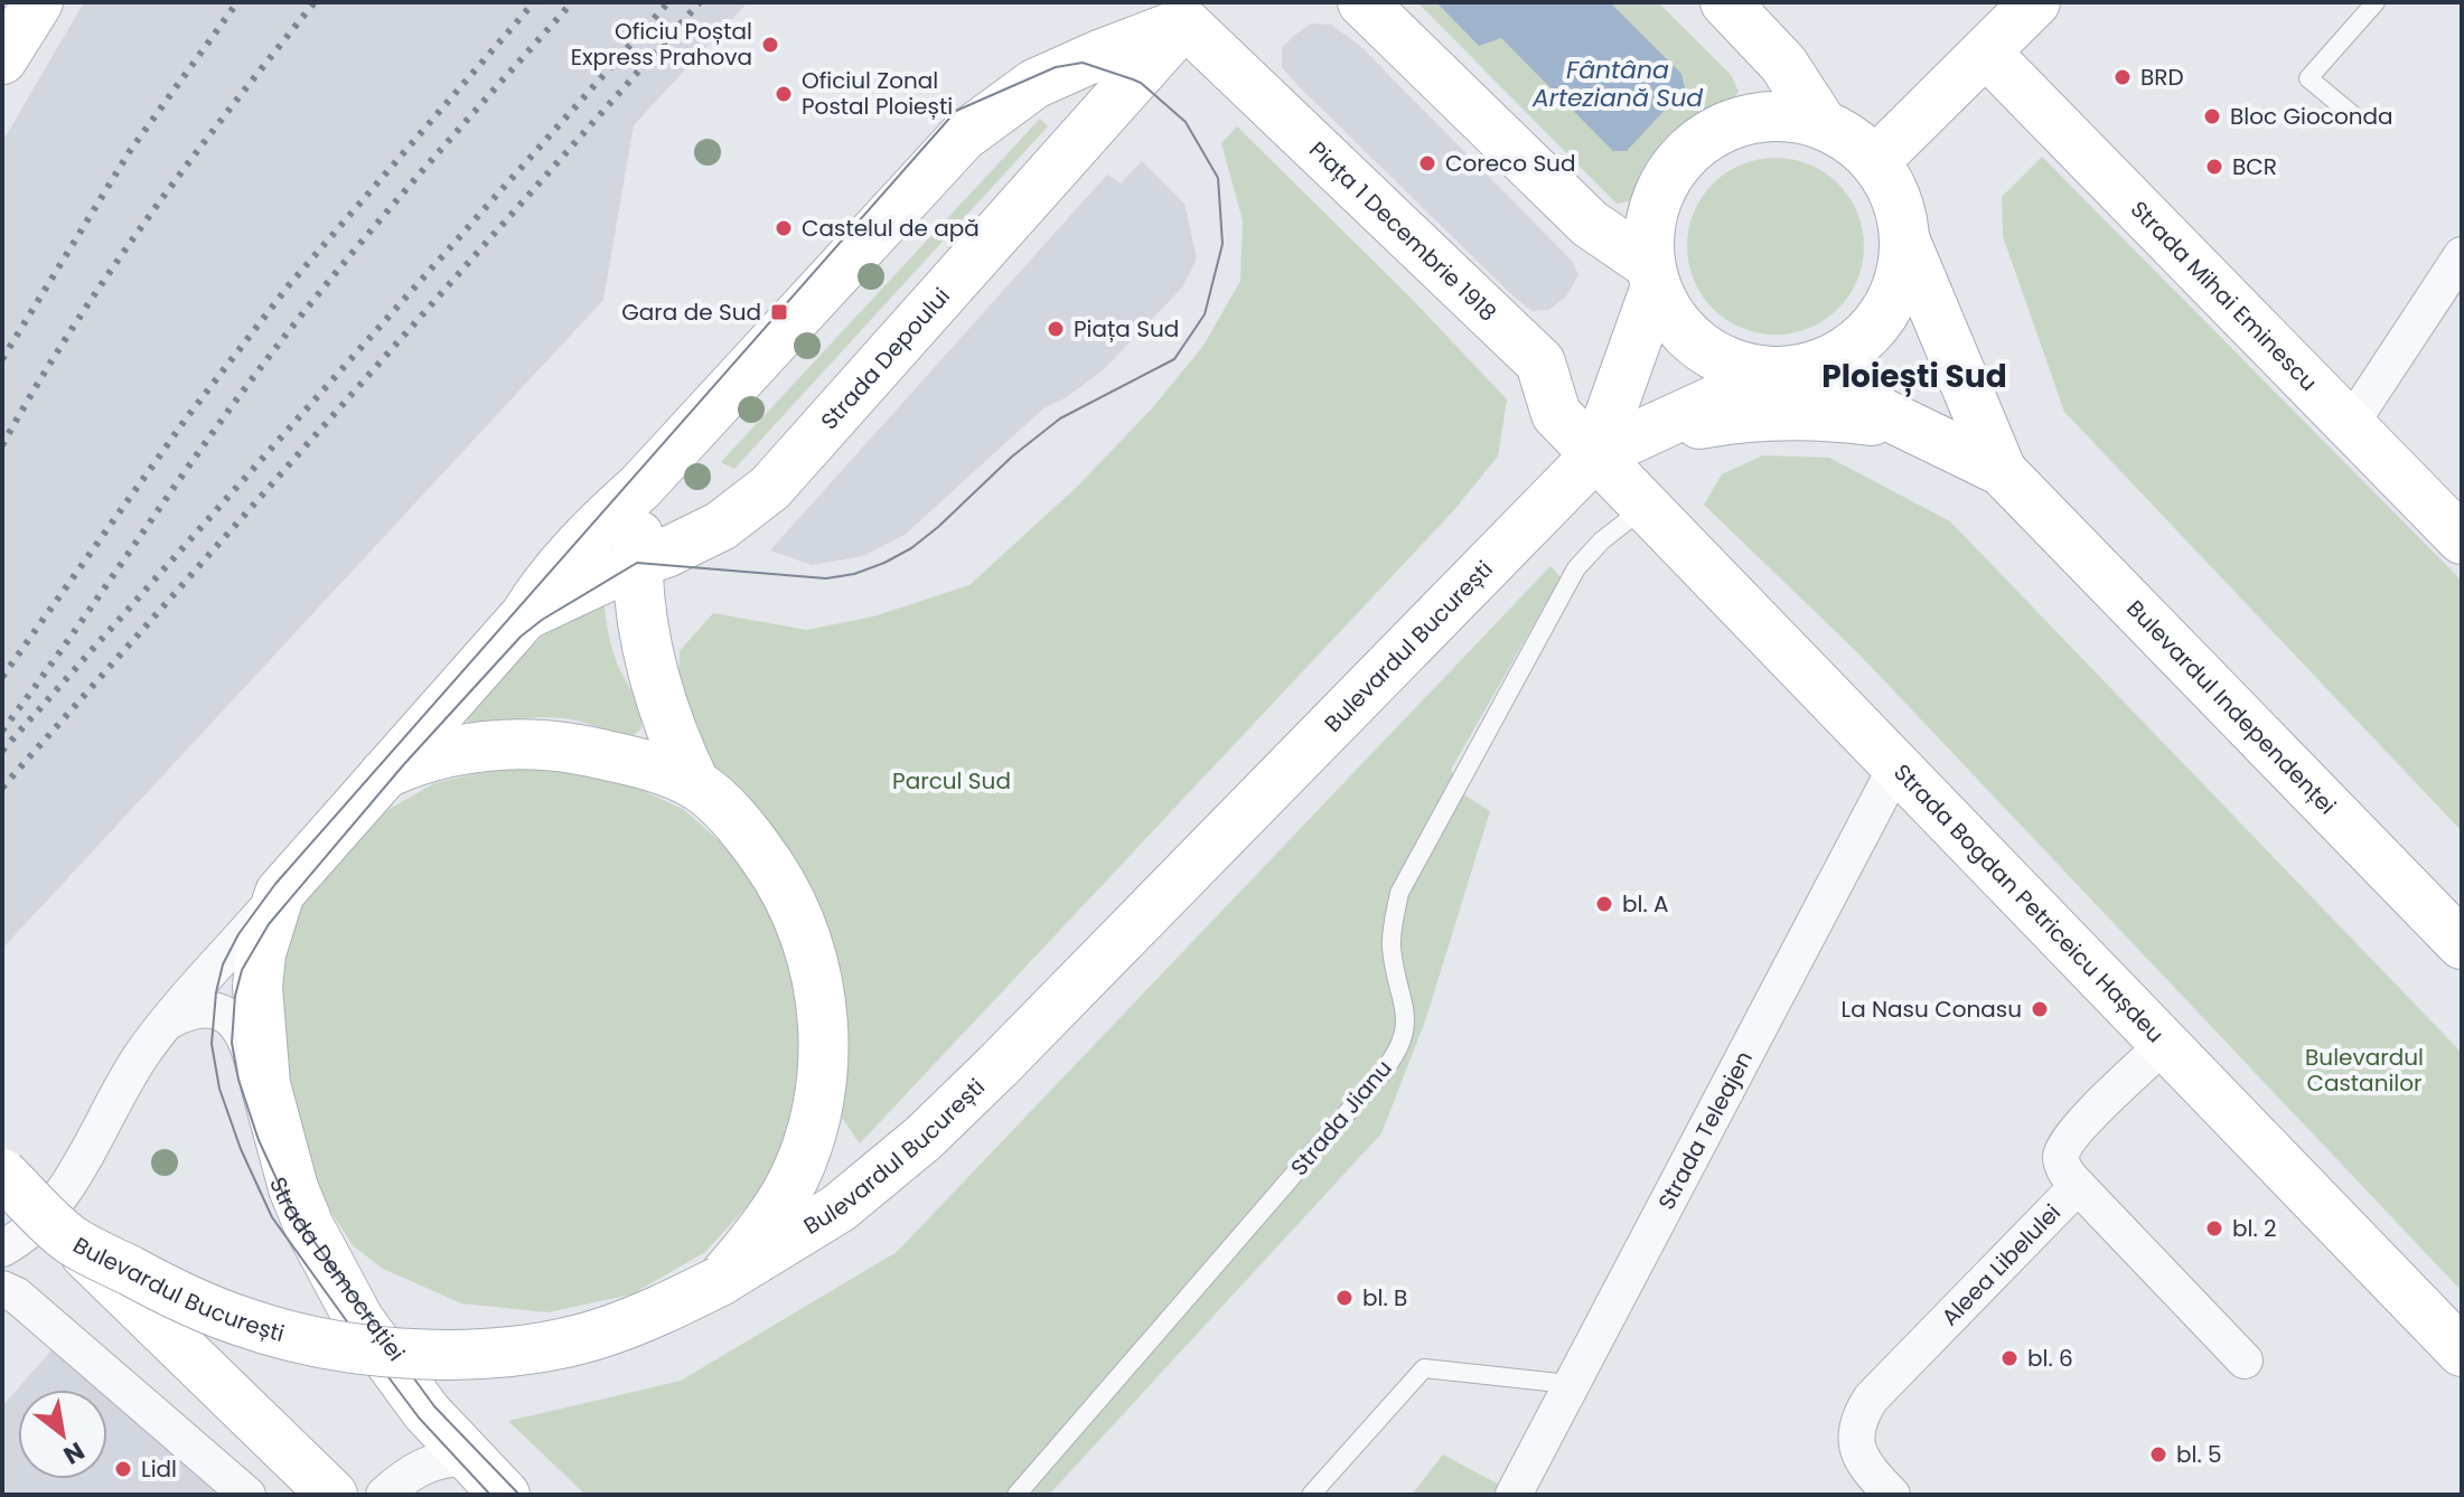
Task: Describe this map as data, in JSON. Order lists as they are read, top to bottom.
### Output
{
  "streets": {
    "main road": [
      "Piața 1 Decembrie 1918",
      "Strada Mihai Eminescu",
      "Strada Depoului",
      "Bulevardul București",
      "Bulevardul Independenței",
      "Strada Bogdan Petriceicu Hașdeu",
      "Strada Democrației"
    ],
    "street": ["Strada Teleajen", "Aleea Libelulei"],
    "lane": ["Strada Jianu"]
  },
  "crossings": [
    ["Piața 1 Decembrie 1918", "Strada Depoului"],
    ["Piața 1 Decembrie 1918", "Bulevardul București"],
    ["Piața 1 Decembrie 1918", "Strada Bogdan Petriceicu Hașdeu"],
    ["Strada Depoului", "Strada Democrației"],
    ["Bulevardul București", "Bulevardul Independenței"],
    ["Bulevardul București", "Strada Bogdan Petriceicu Hașdeu"],
    ["Strada Bogdan Petriceicu Hașdeu", "Strada Jianu"],
    ["Strada Bogdan Petriceicu Hașdeu", "Strada Teleajen"],
    ["Strada Bogdan Petriceicu Hașdeu", "Aleea Libelulei"]
  ],
  "districts": ["Ploiești Sud"],
  "water": ["Fântâna Arteziană Sud"],
  "parks": ["Parcul Sud", "Bulevardul Castanilor"],
  "places": {
    "other": [
      "Oficiu Poștal Express Prahova",
      "BRD",
      "Oficiul Zonal Postal Ploiești",
      "Bloc Gioconda",
      "Coreco Sud",
      "BCR",
      "Castelul de apă",
      "Piața Sud",
      "bl. A",
      "La Nasu Conasu",
      "bl. 2",
      "bl. B",
      "bl. 6",
      "bl. 5",
      "Lidl"
    ],
    "transit": ["Gara de Sud"]
  },
  "north": "bottom right"
}
